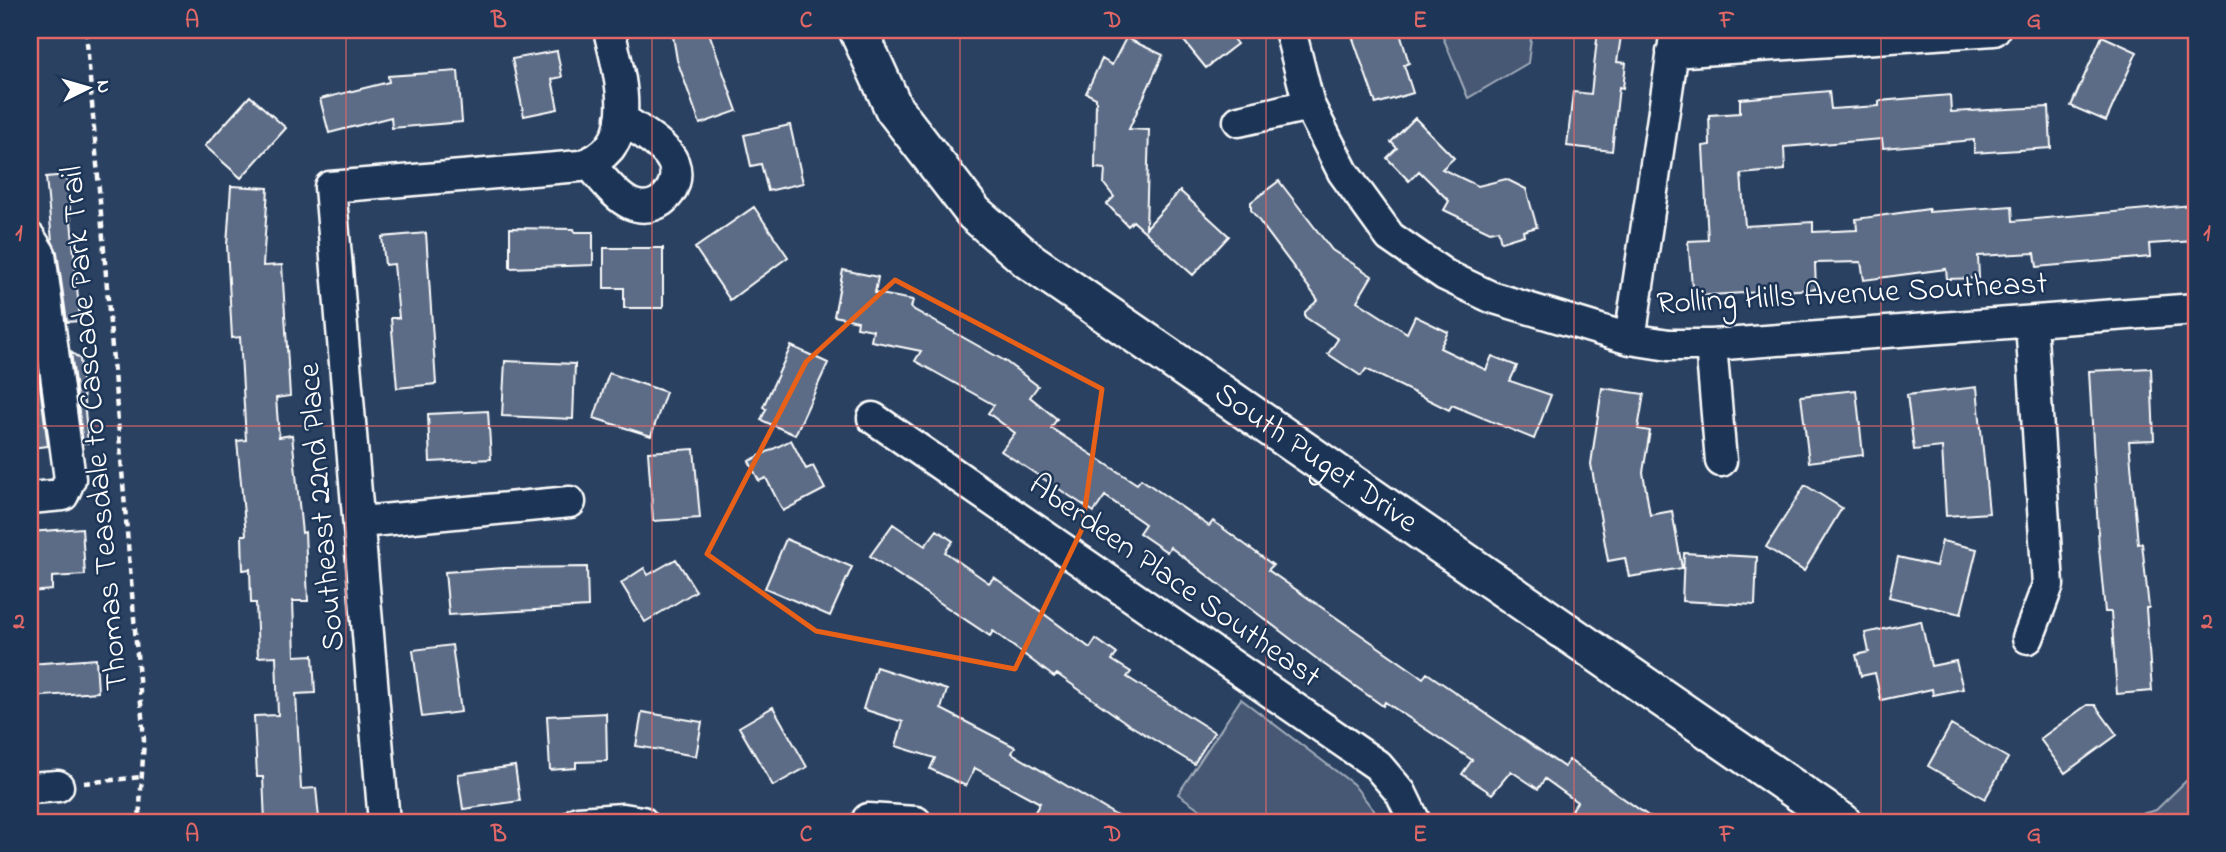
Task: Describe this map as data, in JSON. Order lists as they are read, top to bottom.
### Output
{
  "streets": {
    "street": [
      "Rolling Hills Avenue Southeast",
      "South Puget Drive",
      "Southeast 22nd Place",
      "Aberdeen Place Southeast"
    ],
    "path": ["Thomas Teasdale to Cascade Park Trail"]
  },
  "north": "right",
  "grid": {
    "columns": [
      "A",
      "B",
      "C",
      "D",
      "E",
      "F",
      "G"
    ],
    "rows": ["1", "2"]
  }
}
